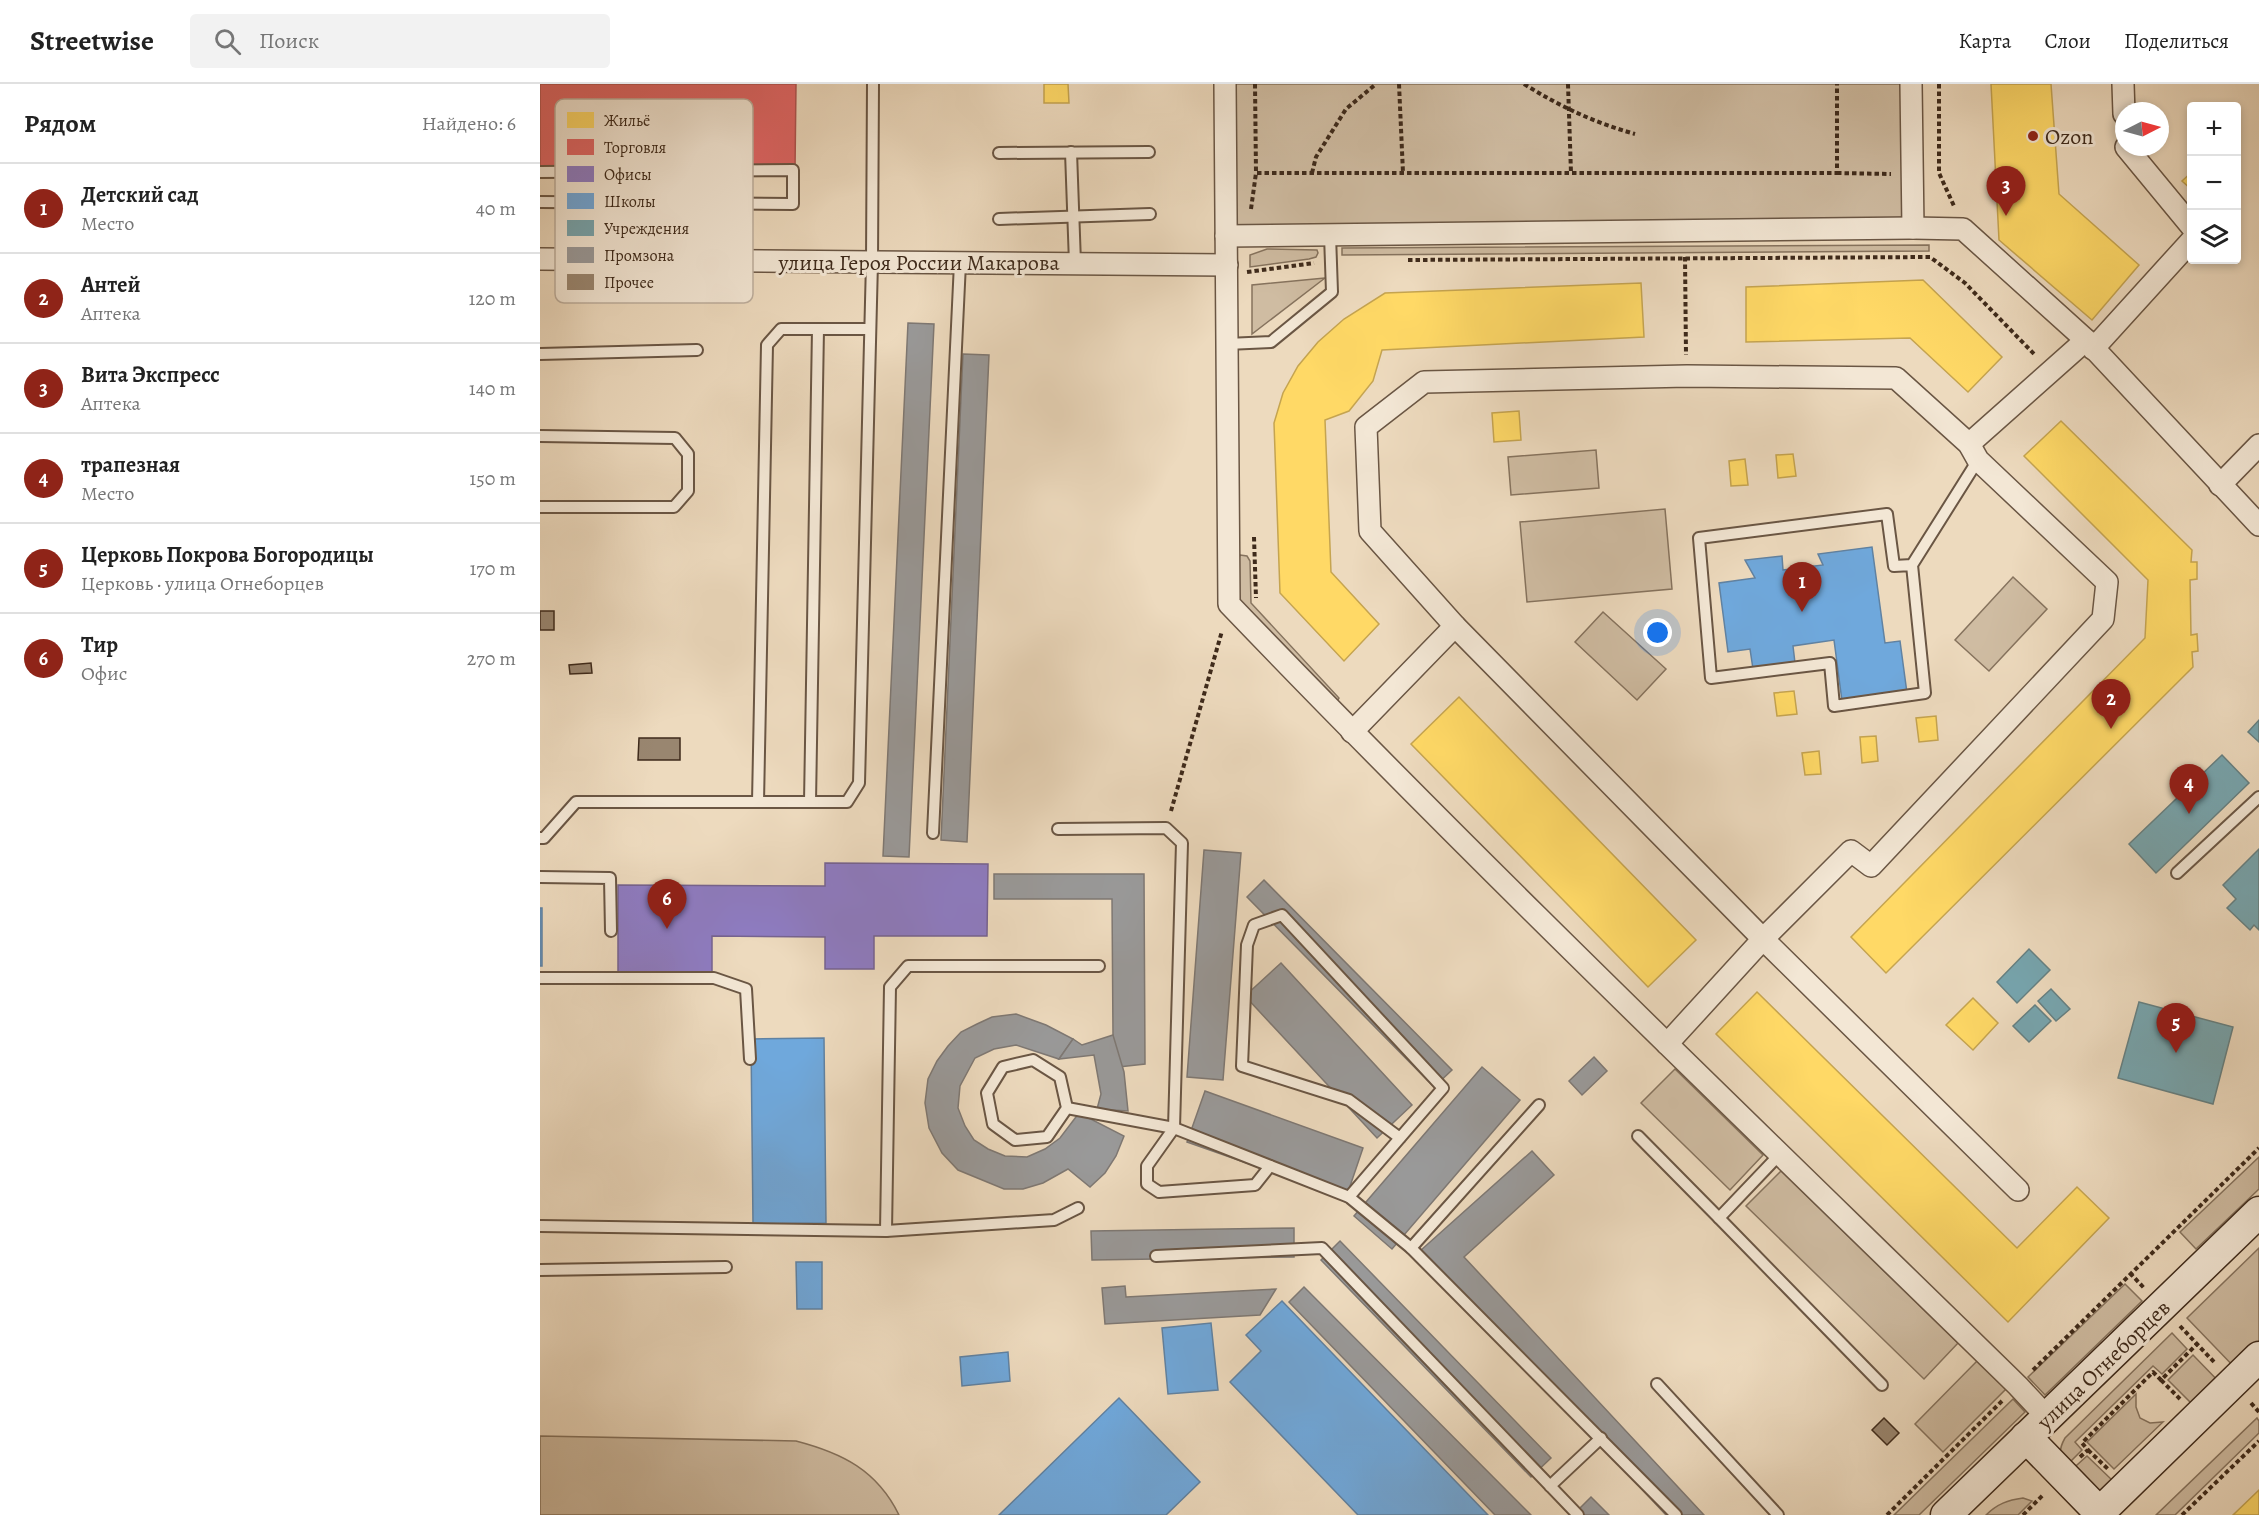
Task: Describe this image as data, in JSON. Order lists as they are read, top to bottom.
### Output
{
  "streets": {
    "main road": ["улица Огнеборцев"],
    "street": ["улица Героя России Макарова"]
  },
  "places": ["Ozon"],
  "legend": [
    "Жильё",
    "Торговля",
    "Офисы",
    "Школы",
    "Учреждения",
    "Промзона",
    "Прочее"
  ],
  "north": "right",
  "page": {
    "header": "Streetwise",
    "search": "Поиск",
    "nav": ["Карта", "Слои", "Поделиться"],
    "heading": ["Рядом", "Найдено: 6"],
    "map_buttons": ["+", "−"],
    "list": [
      {
        "mark": "1",
        "name": "Детский сад",
        "note": "Место",
        "value": "40 m"
      },
      {
        "mark": "2",
        "name": "Антей",
        "note": "Аптека",
        "value": "120 m"
      },
      {
        "mark": "3",
        "name": "Вита Экспресс",
        "note": "Аптека",
        "value": "140 m"
      },
      {
        "mark": "4",
        "name": "трапезная",
        "note": "Место",
        "value": "150 m"
      },
      {
        "mark": "5",
        "name": "Церковь Покрова Богородицы",
        "note": "Церковь · улица Огнеборцев",
        "value": "170 m"
      },
      {
        "mark": "6",
        "name": "Тир",
        "note": "Офис",
        "value": "270 m"
      }
    ],
    "pins": [
      "3",
      "1",
      "2",
      "4",
      "6",
      "5"
    ]
  }
}
